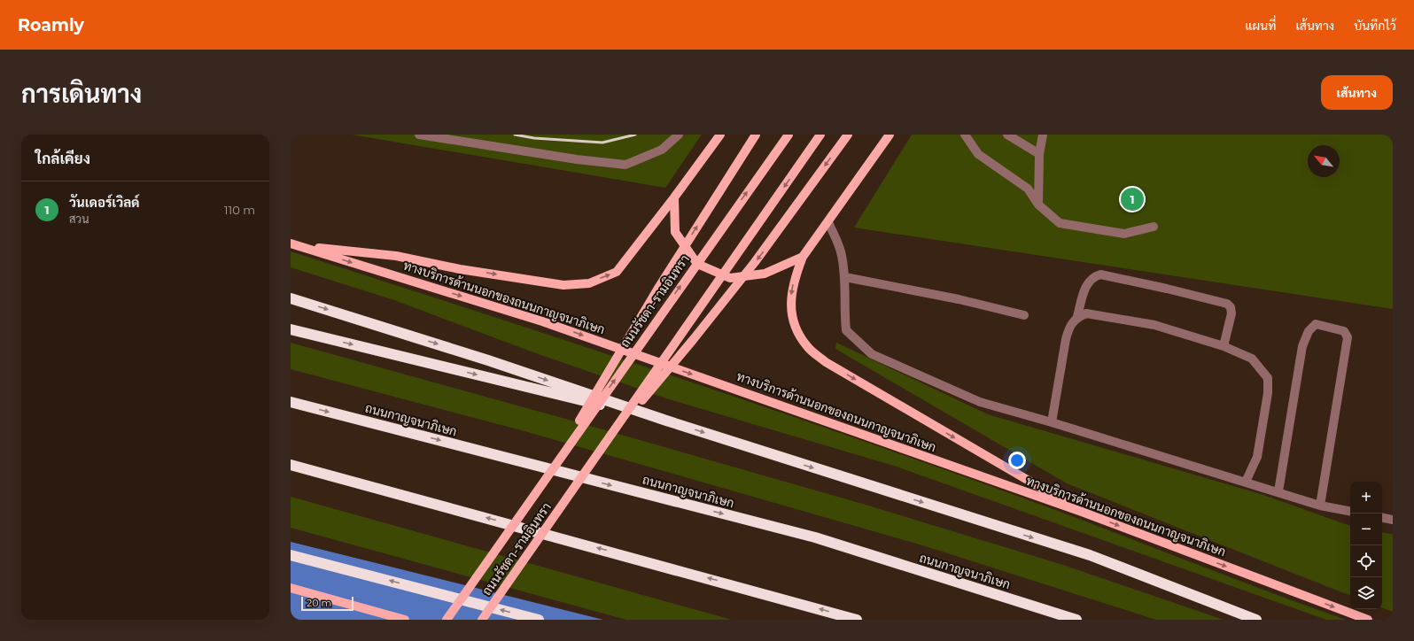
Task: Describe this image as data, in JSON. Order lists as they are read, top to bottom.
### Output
{
  "streets": {
    "highway": ["ถนนกาญจนาภิเษก"],
    "main road": ["ทางบริการด้านนอกของถนนกาญจนาภิเษก", "ถนนรัชดา-รามอินทรา"]
  },
  "one_way": ["ทางบริการด้านนอกของถนนกาญจนาภิเษก"],
  "scale_bar": "20 m",
  "north": "top left",
  "page": {
    "header": "Roamly",
    "nav": ["แผนที่", "เส้นทาง", "บันทึกไว้"],
    "buttons": "เส้นทาง",
    "title": "การเดินทาง",
    "heading": "ใกล้เคียง",
    "list": [
      {
        "mark": "1",
        "name": "วันเดอร์เวิลด์",
        "note": "สวน",
        "value": "110 m"
      }
    ],
    "pins": "1",
    "map_buttons": ["+", "−"],
    "scale": "20 m"
  }
}
